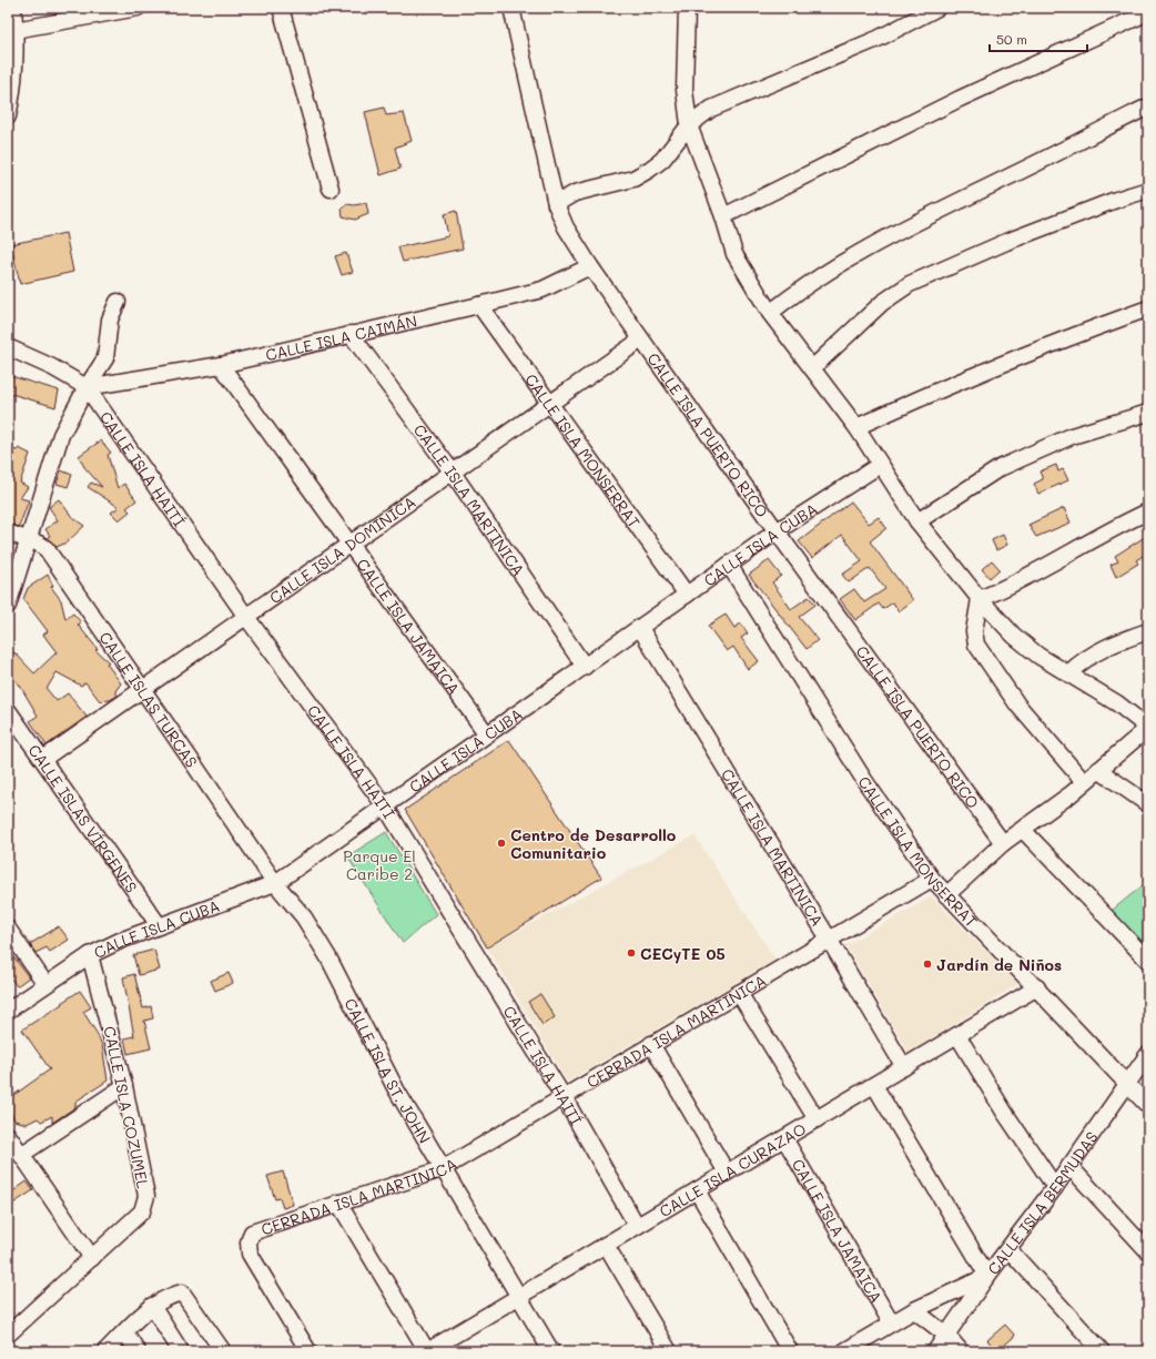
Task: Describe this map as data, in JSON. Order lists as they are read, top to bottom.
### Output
{
  "streets": {
    "street": [
      "CALLE ISLA CAIMÁN",
      "CALLE ISLA PUERTO RICO",
      "CALLE ISLA MONSERRAT",
      "CALLE ISLA HAITÍ",
      "CALLE ISLA MARTINICA",
      "CALLE ISLA CUBA",
      "CALLE ISLA DOMINICA",
      "CALLE ISLA JAMAICA",
      "CALLE ISLAS TURCAS",
      "CALLE ISLAS VÍRGENES",
      "CERRADA ISLA MARTINICA",
      "CALLE ISLA ST. JOHN",
      "CALLE ISLA COZUMEL",
      "CALLE ISLA CURAZAO",
      "CALLE ISLA BERMUDAS"
    ]
  },
  "crossings": [
    ["CALLE ISLA CAIMÁN", "CALLE ISLA PUERTO RICO"],
    ["CALLE ISLA CAIMÁN", "CALLE ISLA MONSERRAT"],
    ["CALLE ISLA CAIMÁN", "CALLE ISLA HAITÍ"],
    ["CALLE ISLA CAIMÁN", "CALLE ISLA MARTINICA"],
    ["CALLE ISLA CAIMÁN", "CALLE ISLA JAMAICA"],
    ["CALLE ISLA PUERTO RICO", "CALLE ISLA CUBA"],
    ["CALLE ISLA PUERTO RICO", "CALLE ISLA DOMINICA"],
    ["CALLE ISLA MONSERRAT", "CALLE ISLA CUBA"],
    ["CALLE ISLA MONSERRAT", "CALLE ISLA DOMINICA"],
    ["CALLE ISLA MONSERRAT", "CERRADA ISLA MARTINICA"],
    ["CALLE ISLA MONSERRAT", "CALLE ISLA CURAZAO"],
    ["CALLE ISLA MONSERRAT", "CALLE ISLA BERMUDAS"],
    ["CALLE ISLA HAITÍ", "CALLE ISLA CUBA"],
    ["CALLE ISLA HAITÍ", "CALLE ISLA DOMINICA"],
    ["CALLE ISLA HAITÍ", "CERRADA ISLA MARTINICA"],
    ["CALLE ISLA HAITÍ", "CALLE ISLA CURAZAO"],
    ["CALLE ISLA MARTINICA", "CALLE ISLA CUBA"],
    ["CALLE ISLA MARTINICA", "CALLE ISLA DOMINICA"],
    ["CALLE ISLA MARTINICA", "CERRADA ISLA MARTINICA"],
    ["CALLE ISLA MARTINICA", "CALLE ISLA CURAZAO"],
    ["CALLE ISLA CUBA", "CALLE ISLA JAMAICA"],
    ["CALLE ISLA CUBA", "CALLE ISLAS TURCAS"],
    ["CALLE ISLA CUBA", "CALLE ISLAS VÍRGENES"],
    ["CALLE ISLA CUBA", "CALLE ISLA ST. JOHN"],
    ["CALLE ISLA CUBA", "CALLE ISLA COZUMEL"],
    ["CALLE ISLA DOMINICA", "CALLE ISLA JAMAICA"],
    ["CALLE ISLA DOMINICA", "CALLE ISLAS TURCAS"],
    ["CALLE ISLA DOMINICA", "CALLE ISLAS VÍRGENES"],
    ["CALLE ISLA JAMAICA", "CALLE ISLA CURAZAO"],
    ["CALLE ISLAS TURCAS", "CALLE ISLA ST. JOHN"],
    ["CERRADA ISLA MARTINICA", "CALLE ISLA ST. JOHN"],
    ["CALLE ISLA ST. JOHN", "CALLE ISLA CURAZAO"]
  ],
  "parks": ["Parque El Caribe 2"],
  "places": ["Centro de Desarrollo Comunitario", "CECyTE 05", "Jardín de Niños"],
  "scale_bar": "50 m"
}
